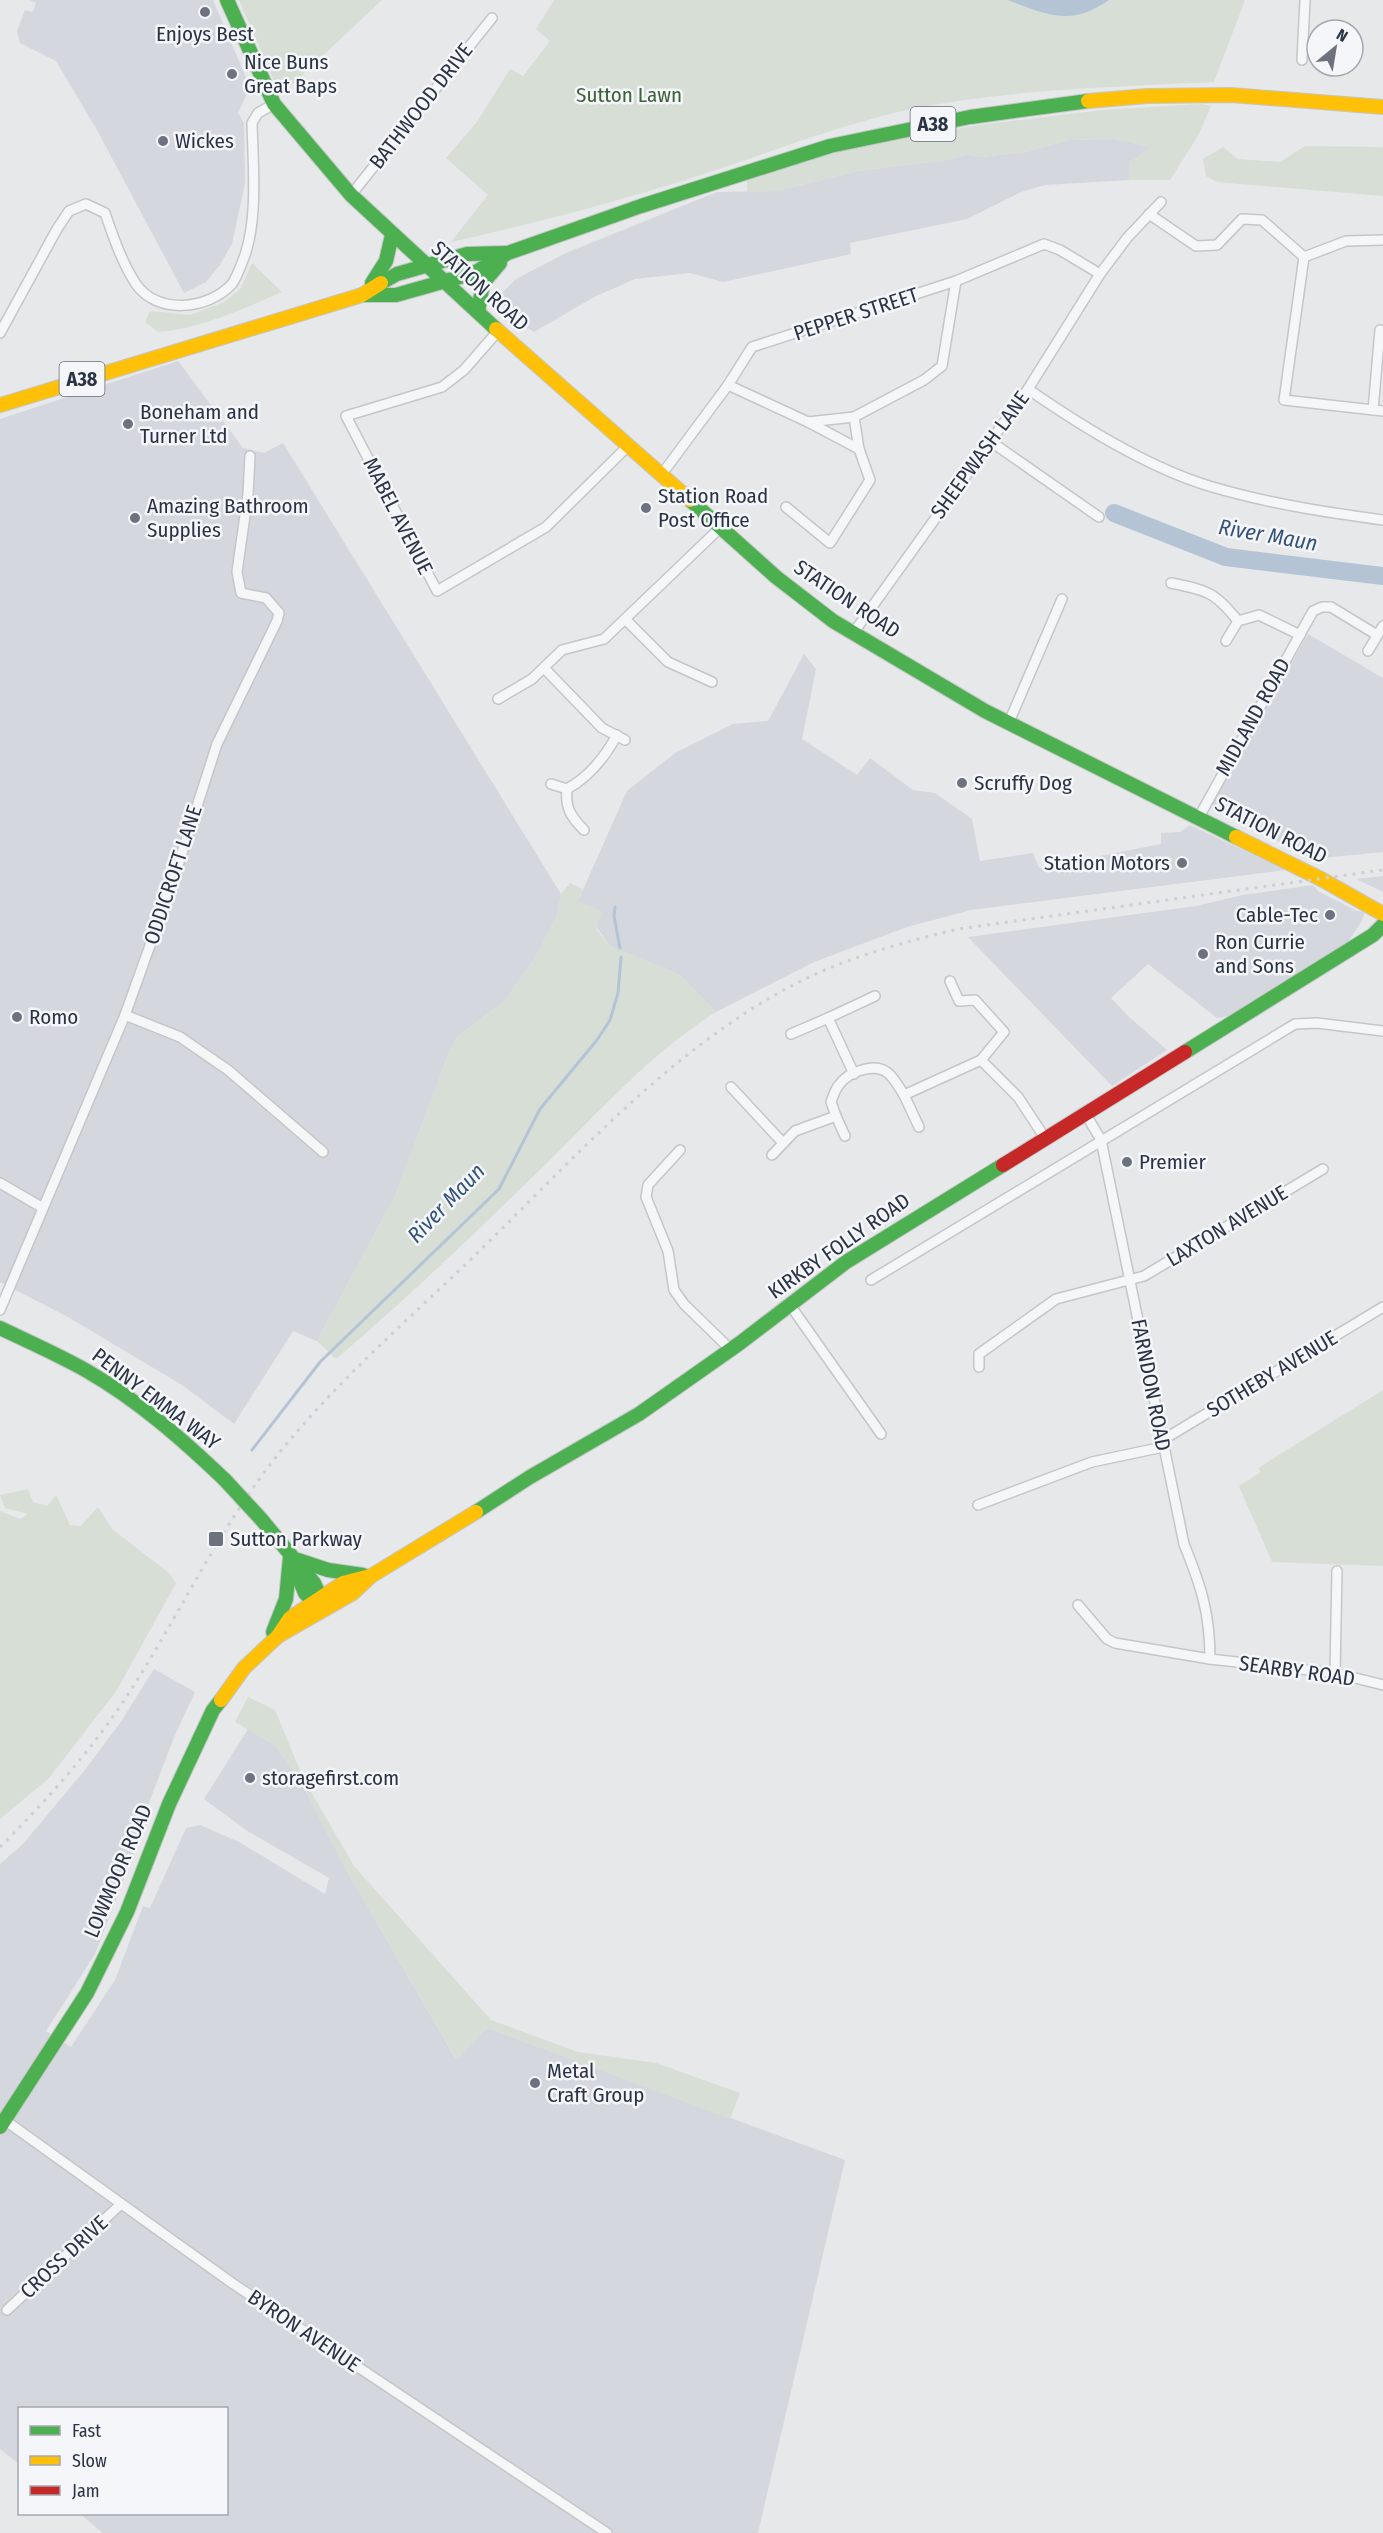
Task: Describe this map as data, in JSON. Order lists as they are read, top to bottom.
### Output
{
  "streets": {
    "main road": [
      "A38",
      "STATION ROAD",
      "KIRKBY FOLLY ROAD",
      "PENNY EMMA WAY",
      "LOWMOOR ROAD"
    ],
    "street": [
      "BATHWOOD DRIVE",
      "PEPPER STREET",
      "SHEEPWASH LANE",
      "MABEL AVENUE",
      "MIDLAND ROAD",
      "ODDICROFT LANE",
      "LAXTON AVENUE",
      "SOTHEBY AVENUE",
      "FARNDON ROAD",
      "SEARBY ROAD",
      "CROSS DRIVE",
      "BYRON AVENUE"
    ]
  },
  "crossings": [
    ["BATHWOOD DRIVE", "STATION ROAD"],
    ["A38", "STATION ROAD"],
    ["STATION ROAD", "PEPPER STREET"],
    ["STATION ROAD", "SHEEPWASH LANE"],
    ["STATION ROAD", "MABEL AVENUE"],
    ["STATION ROAD", "MIDLAND ROAD"],
    ["PEPPER STREET", "SHEEPWASH LANE"],
    ["LAXTON AVENUE", "FARNDON ROAD"],
    ["KIRKBY FOLLY ROAD", "FARNDON ROAD"],
    ["KIRKBY FOLLY ROAD", "LOWMOOR ROAD"],
    ["SOTHEBY AVENUE", "FARNDON ROAD"],
    ["FARNDON ROAD", "SEARBY ROAD"],
    ["PENNY EMMA WAY", "LOWMOOR ROAD"],
    ["LOWMOOR ROAD", "BYRON AVENUE"],
    ["CROSS DRIVE", "BYRON AVENUE"]
  ],
  "water": ["River Maun"],
  "parks": ["Sutton Lawn"],
  "places": {
    "other": [
      "Enjoys Best",
      "Nice Buns Great Baps",
      "Wickes",
      "Boneham and Turner Ltd",
      "Station Road Post Office",
      "Amazing Bathroom Supplies",
      "Scruffy Dog",
      "Station Motors",
      "Cable-Tec",
      "Ron Currie and Sons",
      "Romo",
      "Premier",
      "storagefirst.com",
      "Metal Craft Group"
    ],
    "transit": ["Sutton Parkway"]
  },
  "legend": ["Fast", "Slow", "Jam"],
  "north": "top right"
}
